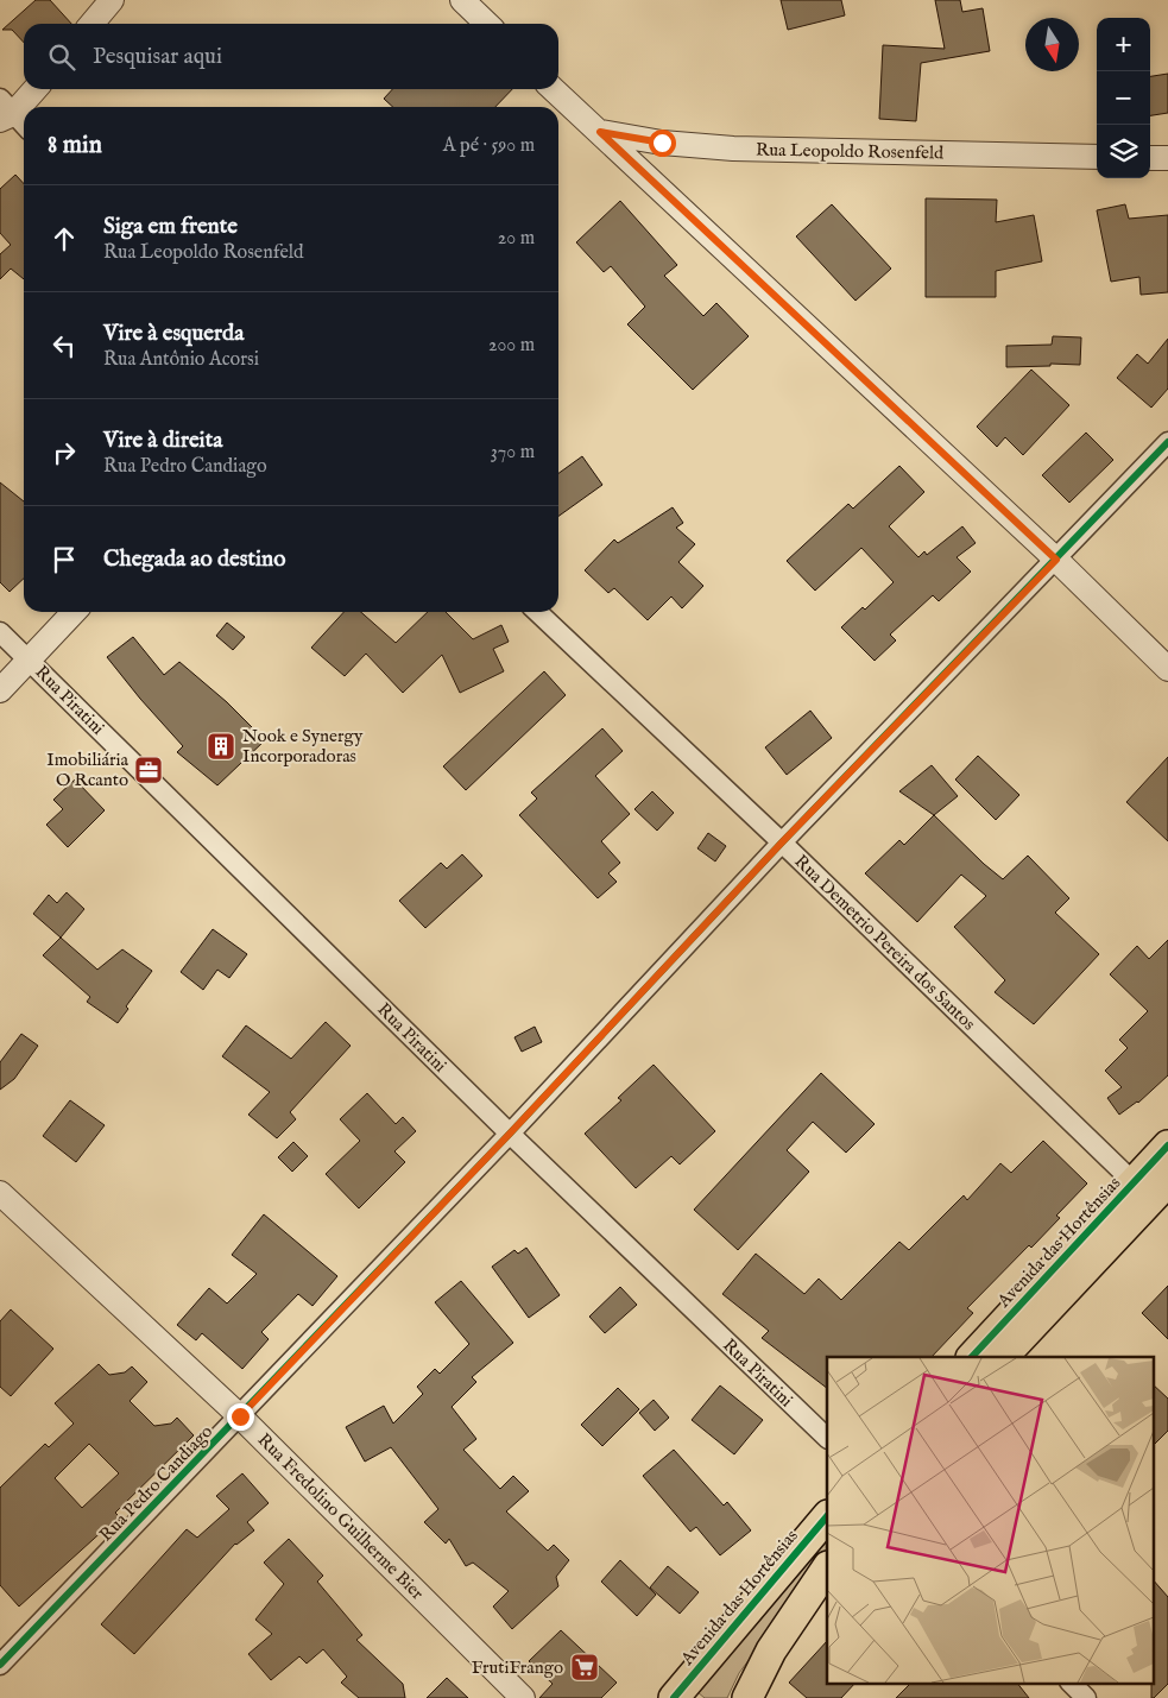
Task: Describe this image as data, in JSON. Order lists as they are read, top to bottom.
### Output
{
  "streets": {
    "main road": ["Avenida das Hortênsias"],
    "street": [
      "Rua Leopoldo Rosenfeld",
      "Rua Piratini",
      "Rua Demetrio Pereira dos Santos",
      "Rua Pedro Candiago",
      "Rua Fredolino Guilherme Bier"
    ]
  },
  "crossings": [
    ["Rua Piratini", "Rua Pedro Candiago"],
    ["Rua Demetrio Pereira dos Santos", "Avenida das Hortênsias"],
    ["Rua Demetrio Pereira dos Santos", "Rua Pedro Candiago"],
    ["Rua Pedro Candiago", "Rua Fredolino Guilherme Bier"]
  ],
  "places": {
    "building": ["Nook e Synergy Incorporadoras"],
    "office": ["Imobiliária O Rcanto"],
    "supermarket": ["FrutiFrango"]
  },
  "north": "bottom",
  "page": {
    "map_buttons": ["+", "−"],
    "search": "Pesquisar aqui",
    "heading": ["8 min", "A pé · 590 m"],
    "list": [
      ["Siga em frente", "Rua Leopoldo Rosenfeld", "20 m"],
      ["Vire à esquerda", "Rua Antônio Acorsi", "200 m"],
      ["Vire à direita", "Rua Pedro Candiago", "370 m"],
      "Chegada ao destino"
    ]
  }
}
